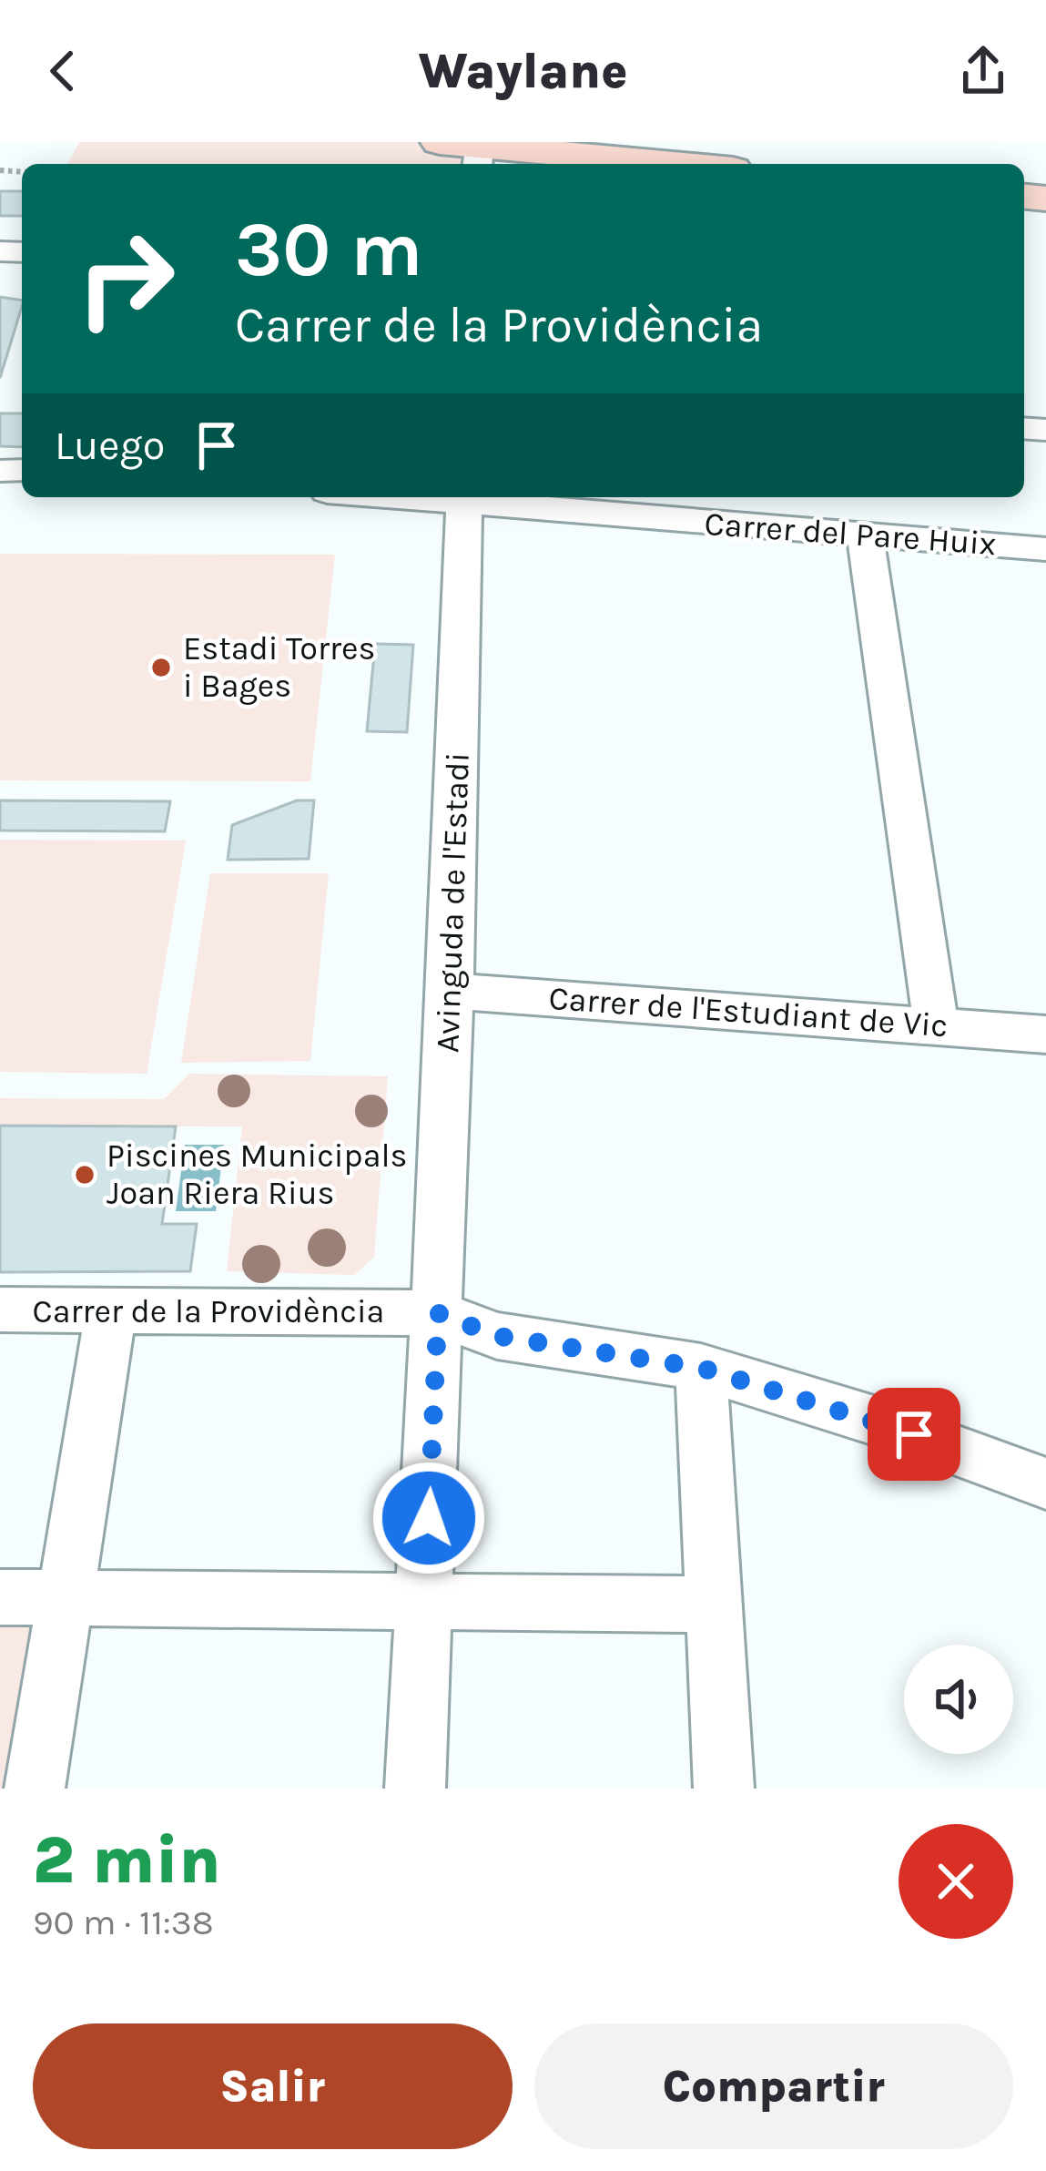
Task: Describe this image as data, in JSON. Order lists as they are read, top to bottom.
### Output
{
  "streets": {
    "street": [
      "Carrer del Pare Huix",
      "Avinguda de l'Estadi",
      "Carrer de l'Estudiant de Vic",
      "Carrer de la Providència"
    ]
  },
  "crossings": [
    ["Carrer del Pare Huix", "Avinguda de l'Estadi"],
    ["Avinguda de l'Estadi", "Carrer de l'Estudiant de Vic"],
    ["Avinguda de l'Estadi", "Carrer de la Providència"]
  ],
  "places": ["Estadi Torres i Bages", "Piscines Municipals Joan Riera Rius"],
  "page": {
    "header": "Waylane",
    "turn": ["30 m", "Carrer de la Providència"],
    "then": "Luego",
    "heading": ["2 min", "90 m · 11:38"],
    "buttons": ["Salir", "Compartir"]
  }
}
